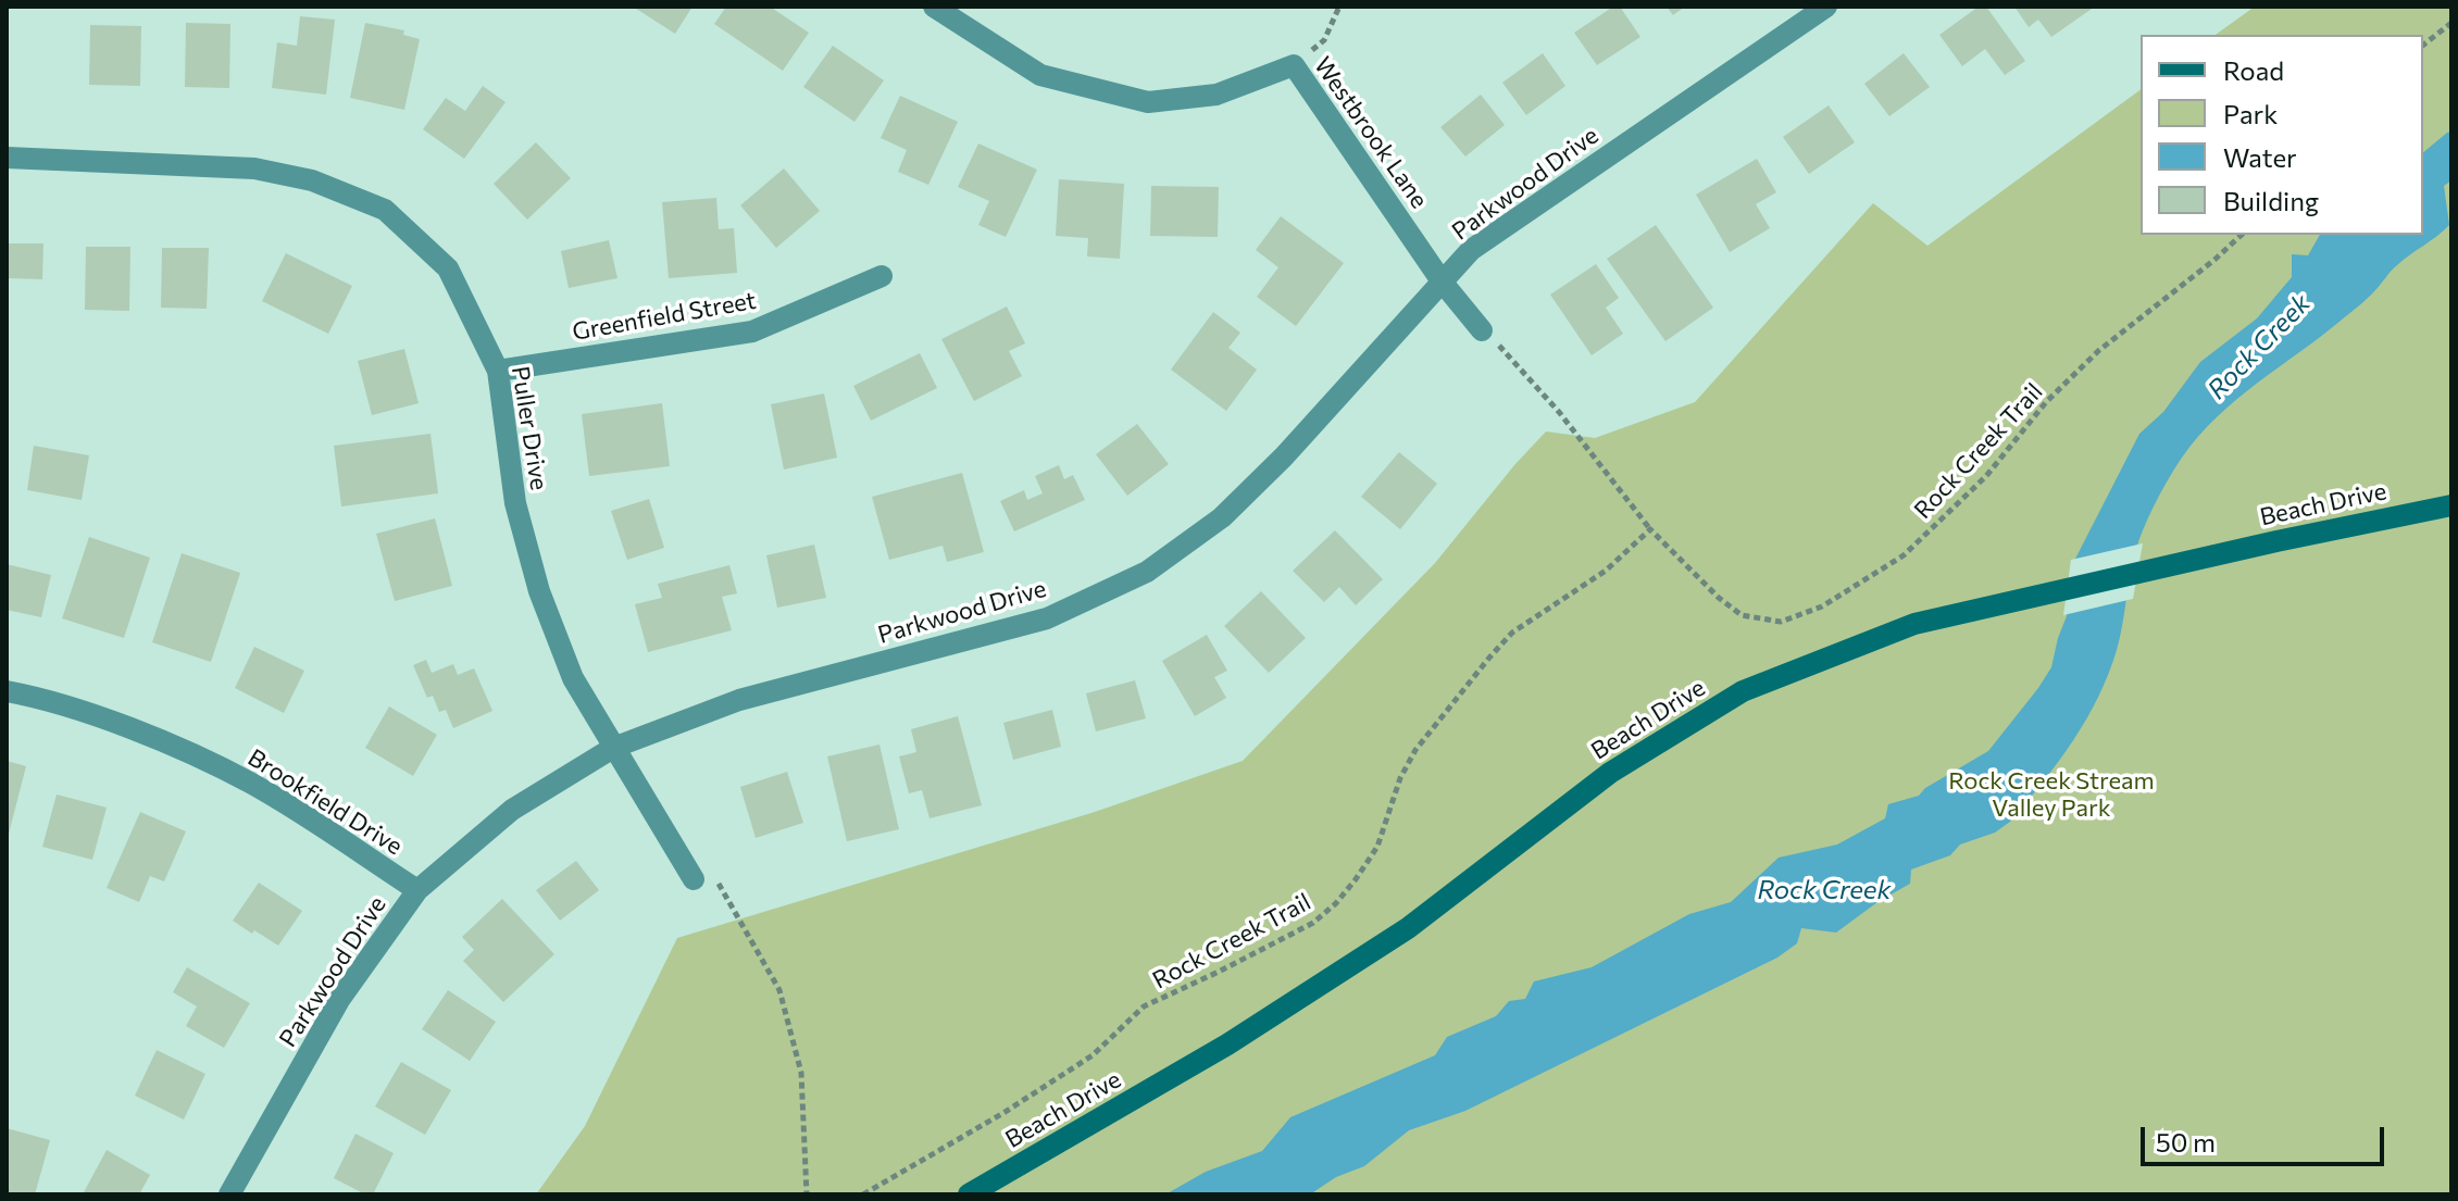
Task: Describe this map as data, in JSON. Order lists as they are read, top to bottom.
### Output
{
  "streets": {
    "street": [
      "Westbrook Lane",
      "Parkwood Drive",
      "Greenfield Street",
      "Puller Drive",
      "Beach Drive",
      "Brookfield Drive"
    ],
    "path": ["Rock Creek Trail"]
  },
  "crossings": [
    ["Westbrook Lane", "Parkwood Drive"],
    ["Parkwood Drive", "Puller Drive"],
    ["Parkwood Drive", "Brookfield Drive"],
    ["Greenfield Street", "Puller Drive"]
  ],
  "water": ["Rock Creek"],
  "parks": ["Rock Creek Stream Valley Park"],
  "legend": [
    "Road",
    "Park",
    "Water",
    "Building"
  ],
  "scale_bar": "50 m"
}
